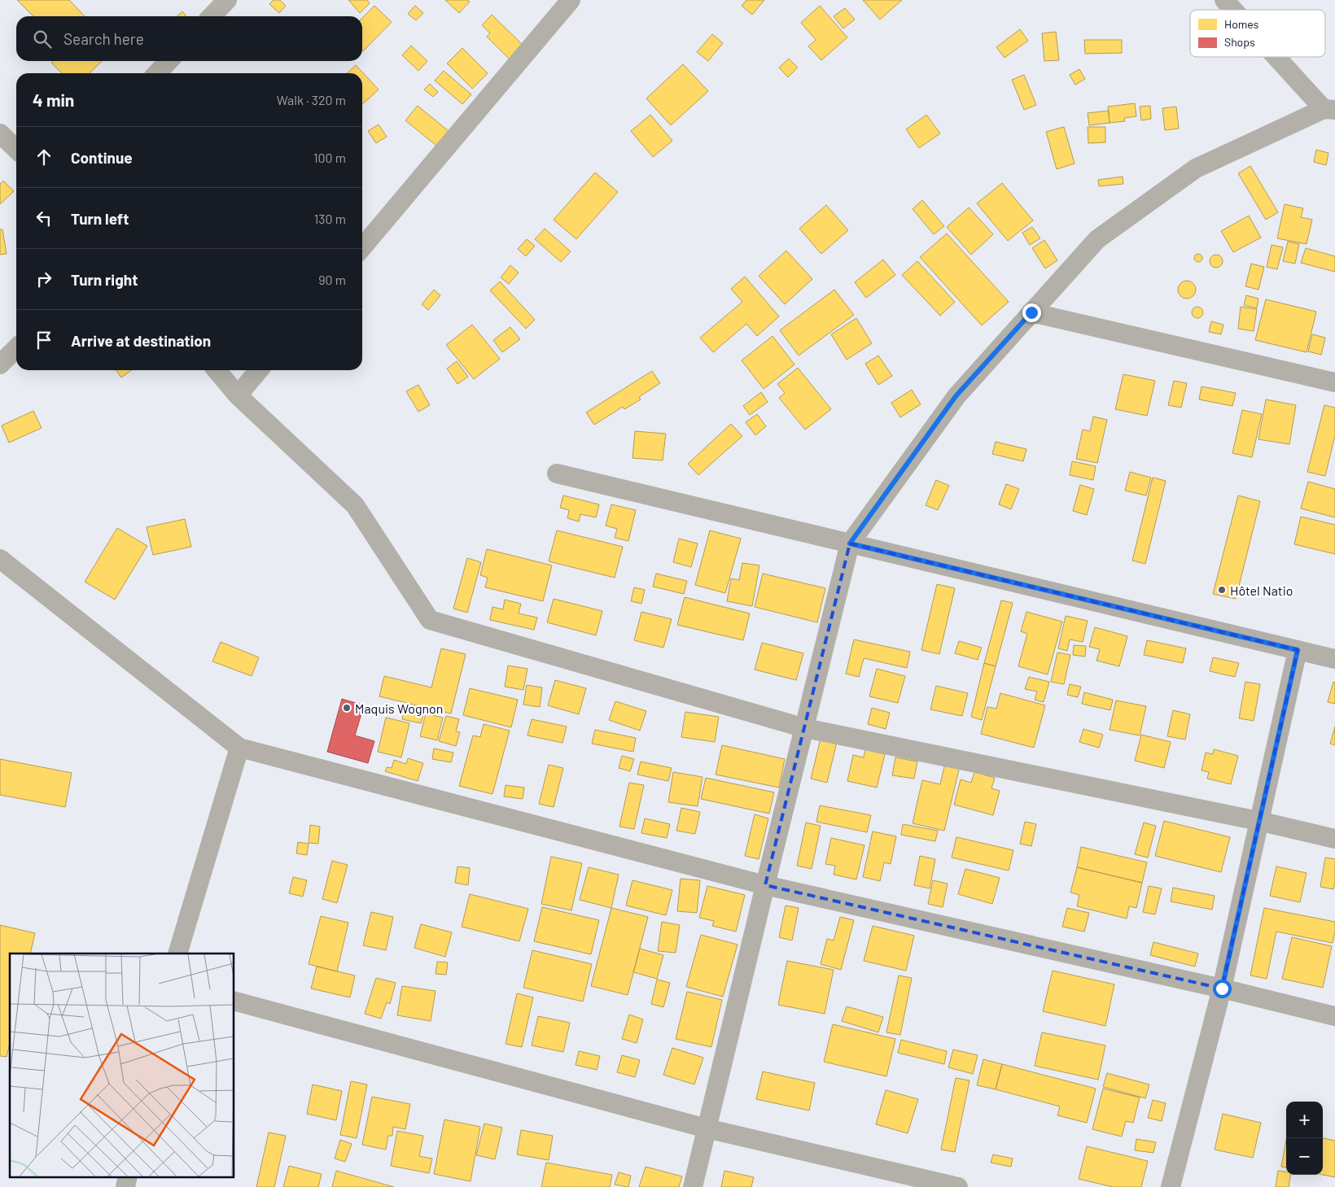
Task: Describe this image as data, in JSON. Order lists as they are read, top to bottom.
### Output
{
  "places": ["Hôtel Natio", "Maquis Wognon"],
  "legend": ["Homes", "Shops"],
  "page": {
    "search": "Search here",
    "heading": ["4 min", "Walk · 320 m"],
    "list": [
      ["Continue", "100 m"],
      ["Turn left", "130 m"],
      ["Turn right", "90 m"],
      "Arrive at destination"
    ],
    "map_buttons": ["+", "−"]
  }
}
